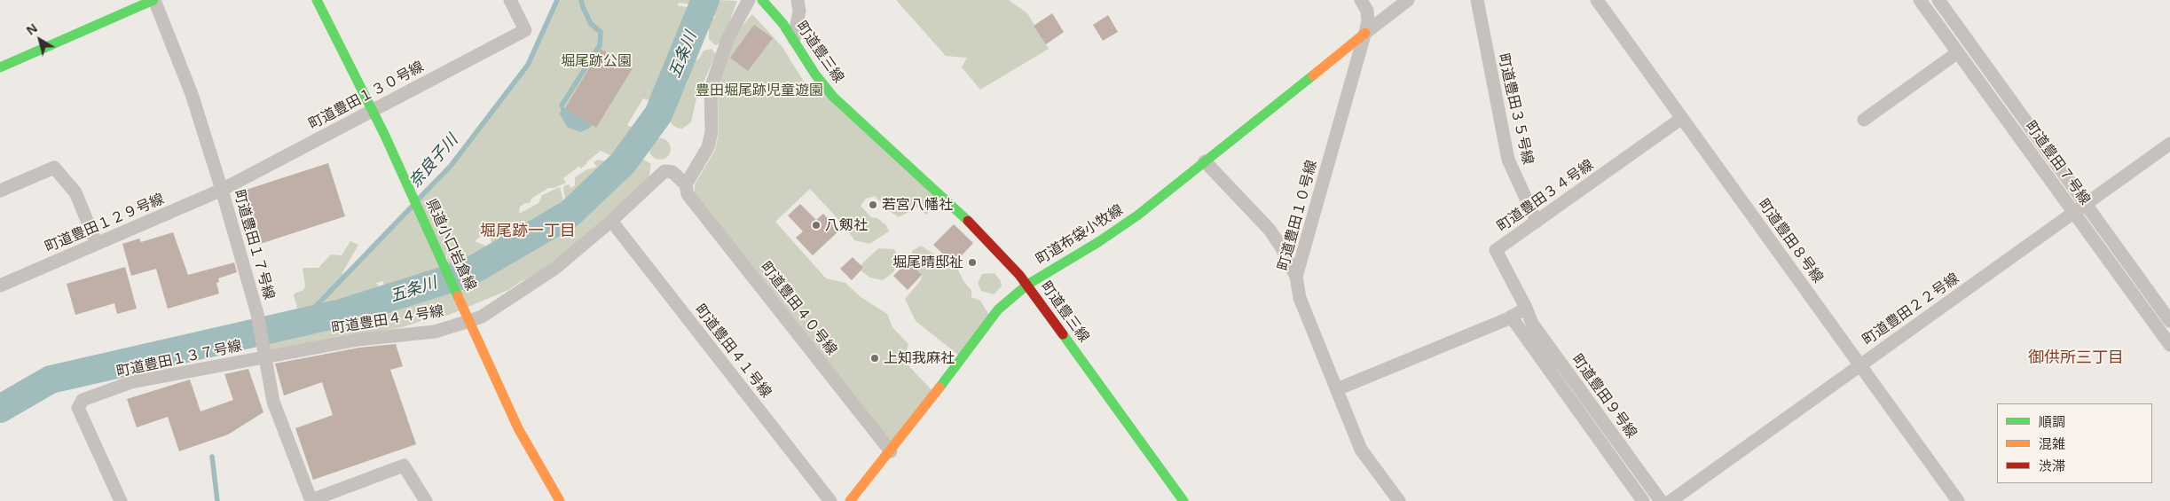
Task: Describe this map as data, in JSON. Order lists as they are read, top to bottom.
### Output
{
  "streets": {
    "street": [
      "町道豊三線",
      "町道豊田１３０号線",
      "町道豊田３５号線",
      "町道豊田７号線",
      "町道豊田３４号線",
      "町道豊田１０号線",
      "町道豊田１２９号線",
      "町道布袋小牧線",
      "町道豊田８号線",
      "町道豊田１７号線",
      "県道小口岩倉線",
      "町道豊田４０号線",
      "町道豊田２２号線",
      "町道豊田４４号線",
      "町道豊田４１号線",
      "町道豊田１３７号線",
      "町道豊田９号線"
    ]
  },
  "crossings": [
    ["町道豊三線", "町道布袋小牧線"],
    ["町道豊田１３０号線", "町道豊田１２９号線"],
    ["町道豊田１３０号線", "町道豊田１７号線"],
    ["町道豊田１３０号線", "県道小口岩倉線"],
    ["町道豊田３５号線", "町道豊田３４号線"],
    ["町道豊田７号線", "町道豊田２２号線"],
    ["町道豊田３４号線", "町道豊田８号線"],
    ["町道豊田３４号線", "町道豊田９号線"],
    ["町道豊田１０号線", "町道布袋小牧線"],
    ["町道豊田１２９号線", "町道豊田１７号線"],
    ["町道布袋小牧線", "町道豊田４０号線"],
    ["町道豊田８号線", "町道豊田２２号線"],
    ["町道豊田１７号線", "町道豊田４４号線"],
    ["町道豊田１７号線", "町道豊田１３７号線"],
    ["県道小口岩倉線", "町道豊田４４号線"],
    ["町道豊田４０号線", "町道豊田４４号線"],
    ["町道豊田４４号線", "町道豊田４１号線"],
    ["町道豊田４４号線", "町道豊田１３７号線"]
  ],
  "districts": ["堀尾跡一丁目", "御供所三丁目"],
  "water": ["五条川", "奈良子川"],
  "parks": ["堀尾跡公園", "豊田堀尾跡児童遊園"],
  "places": [
    "若宮八幡社",
    "八剱社",
    "堀尾晴邸祉",
    "上知我麻社"
  ],
  "legend": ["順調", "混雑", "渋滞"],
  "north": "top left"
}
